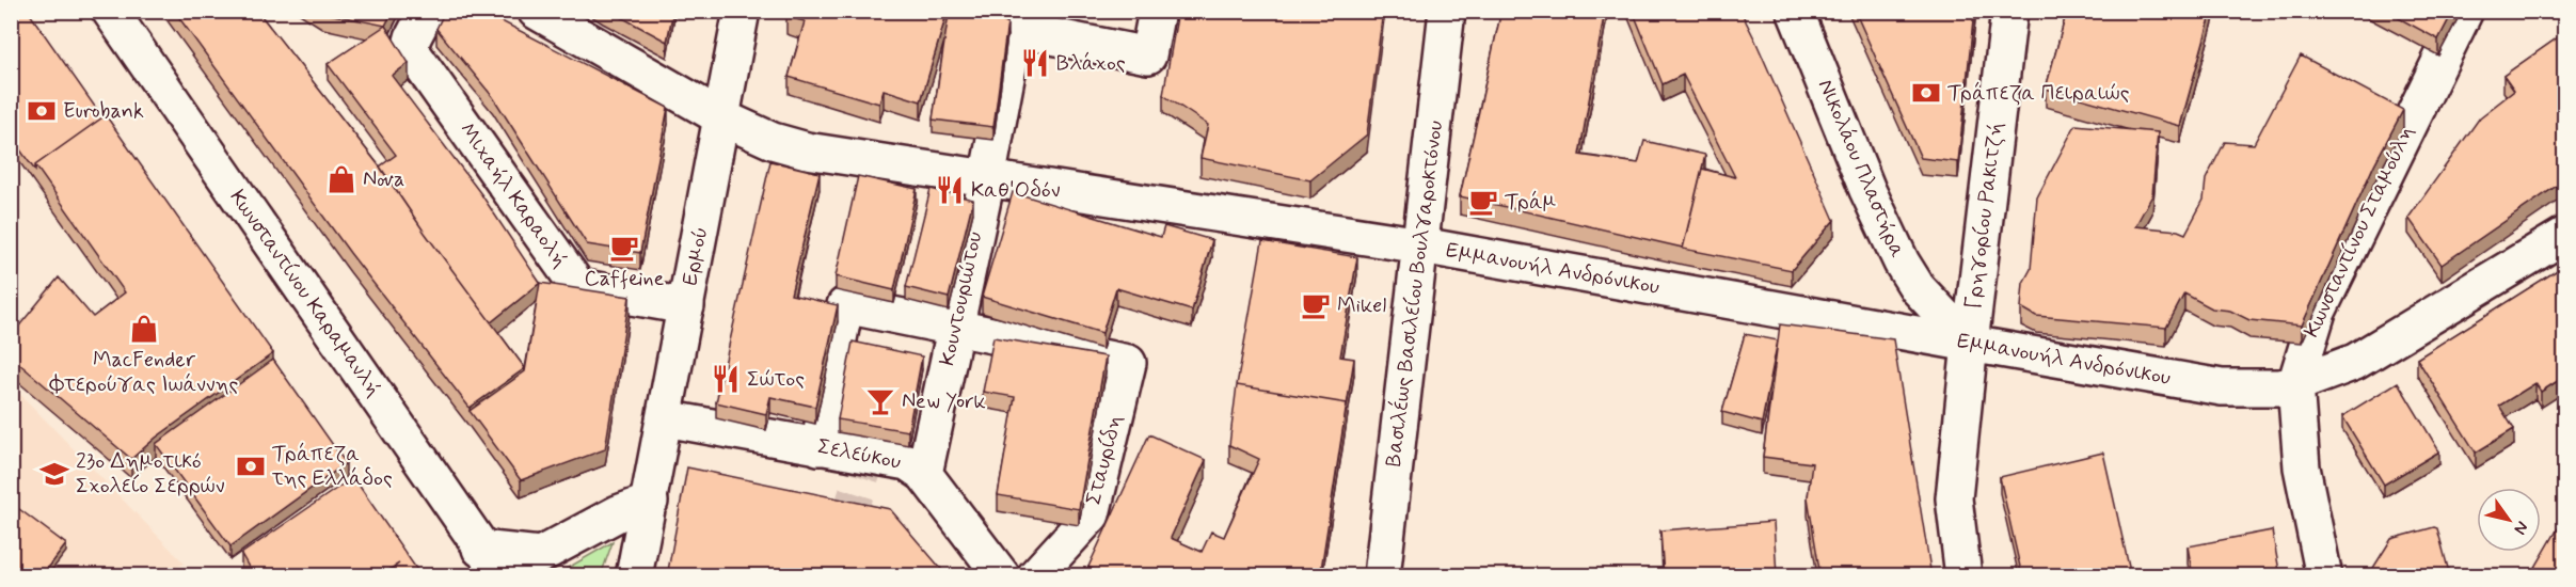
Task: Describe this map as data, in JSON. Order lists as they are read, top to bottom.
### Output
{
  "streets": {
    "street": [
      "Νικολάου Πλαστήρα",
      "Μιχαήλ Καραολή",
      "Γρηγορίου Ρακιτζή",
      "Κωνσταντίνου Σταμούλη",
      "Ερμού",
      "Εμμανουήλ Ανδρόνικου",
      "Κωνσταντίνου Καραμανλή",
      "Βασιλέως Βασιλείου Βουλγαροκτόνου",
      "Κουντουριώτου",
      "Σελεύκου",
      "Σταυρίδη"
    ]
  },
  "crossings": [
    ["Νικολάου Πλαστήρα", "Γρηγορίου Ρακιτζή"],
    ["Νικολάου Πλαστήρα", "Εμμανουήλ Ανδρόνικου"],
    ["Μιχαήλ Καραολή", "Ερμού"],
    ["Γρηγορίου Ρακιτζή", "Εμμανουήλ Ανδρόνικου"],
    ["Κωνσταντίνου Σταμούλη", "Εμμανουήλ Ανδρόνικου"],
    ["Ερμού", "Εμμανουήλ Ανδρόνικου"],
    ["Ερμού", "Σελεύκου"],
    ["Εμμανουήλ Ανδρόνικου", "Βασιλέως Βασιλείου Βουλγαροκτόνου"],
    ["Εμμανουήλ Ανδρόνικου", "Κουντουριώτου"],
    ["Κουντουριώτου", "Σελεύκου"],
    ["Κουντουριώτου", "Σταυρίδη"]
  ],
  "places": {
    "restaurant": ["Βλάχος", "Καθ'Οδόν", "Σώτος"],
    "bank": ["Τράπεζα Πειραιώς", "Eurobank", "Τράπεζα της Ελλάδος"],
    "shop": ["Nova", "MacFender Φτερούγας Ιωάννης"],
    "cafe": ["Τράμ", "Caffeine", "Mikel"],
    "bar": ["New York"],
    "school or university": ["23ο Δημοτικό Σχολείο Σερρών"]
  },
  "north": "bottom right"
}
